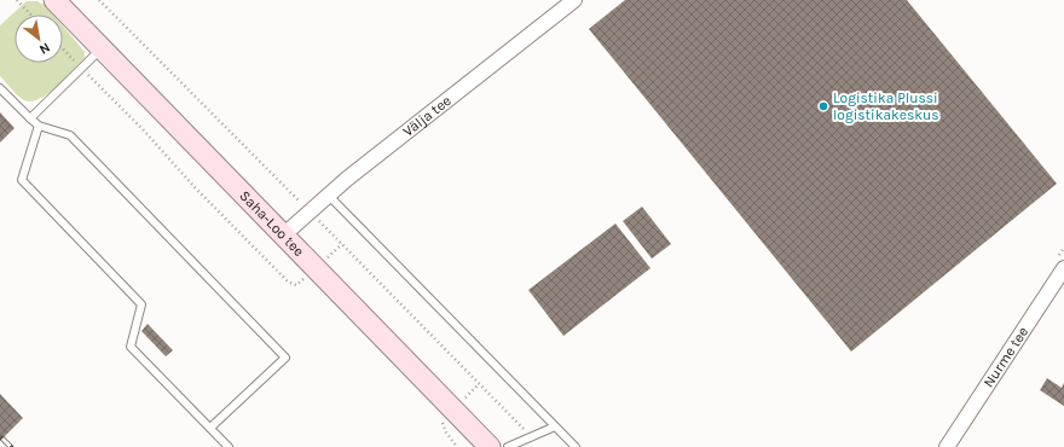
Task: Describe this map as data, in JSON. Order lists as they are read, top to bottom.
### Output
{
  "streets": {
    "main road": ["Saha-Loo tee"],
    "street": ["Välja tee", "Nurme tee"]
  },
  "crossings": [
    ["Välja tee", "Saha-Loo tee"]
  ],
  "places": ["Logistika Plussi logistikakeskus"],
  "north": "bottom right"
}
